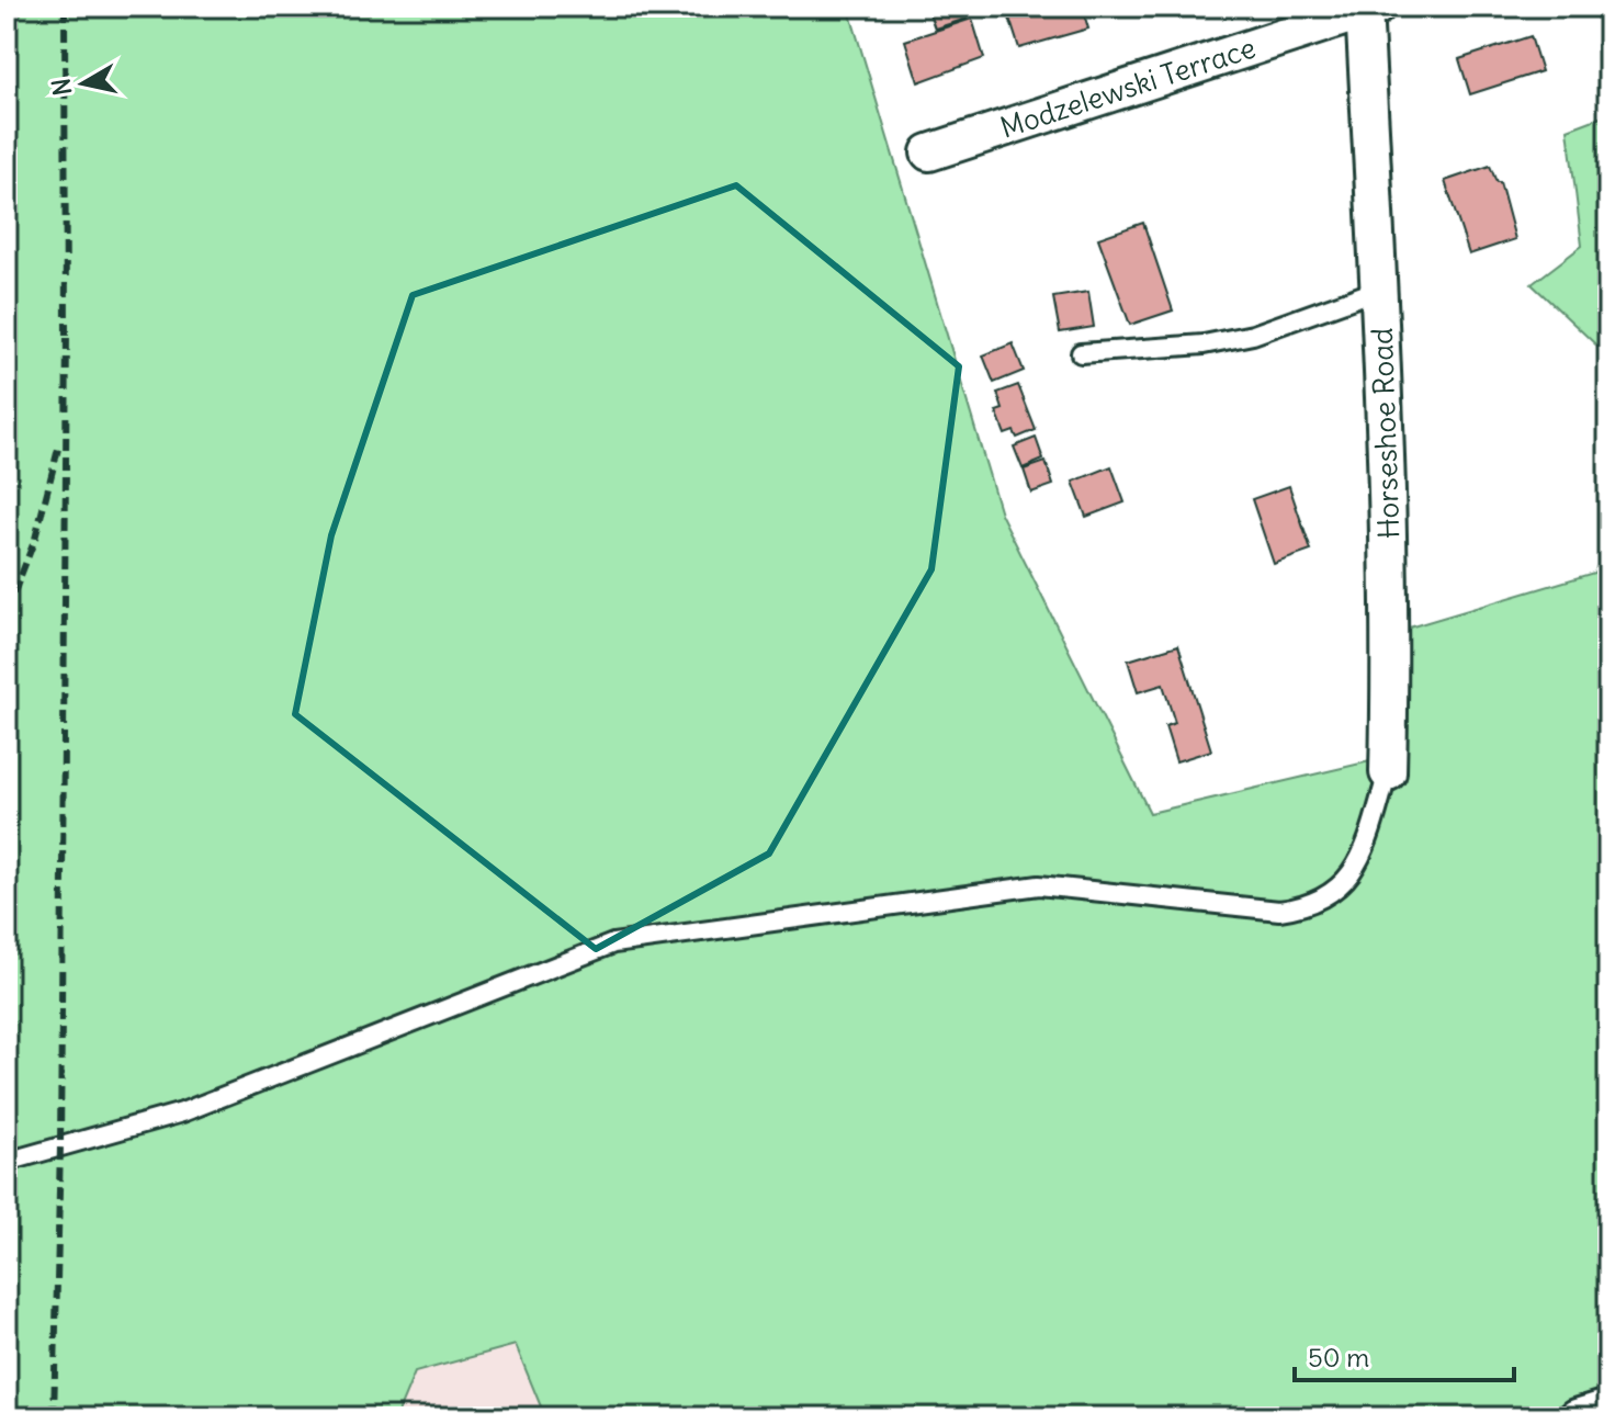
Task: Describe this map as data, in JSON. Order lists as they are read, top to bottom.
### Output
{
  "streets": {
    "street": ["Modzelewski Terrace", "Horseshoe Road"]
  },
  "crossings": [
    ["Modzelewski Terrace", "Horseshoe Road"]
  ],
  "scale_bar": "50 m",
  "north": "left"
}
